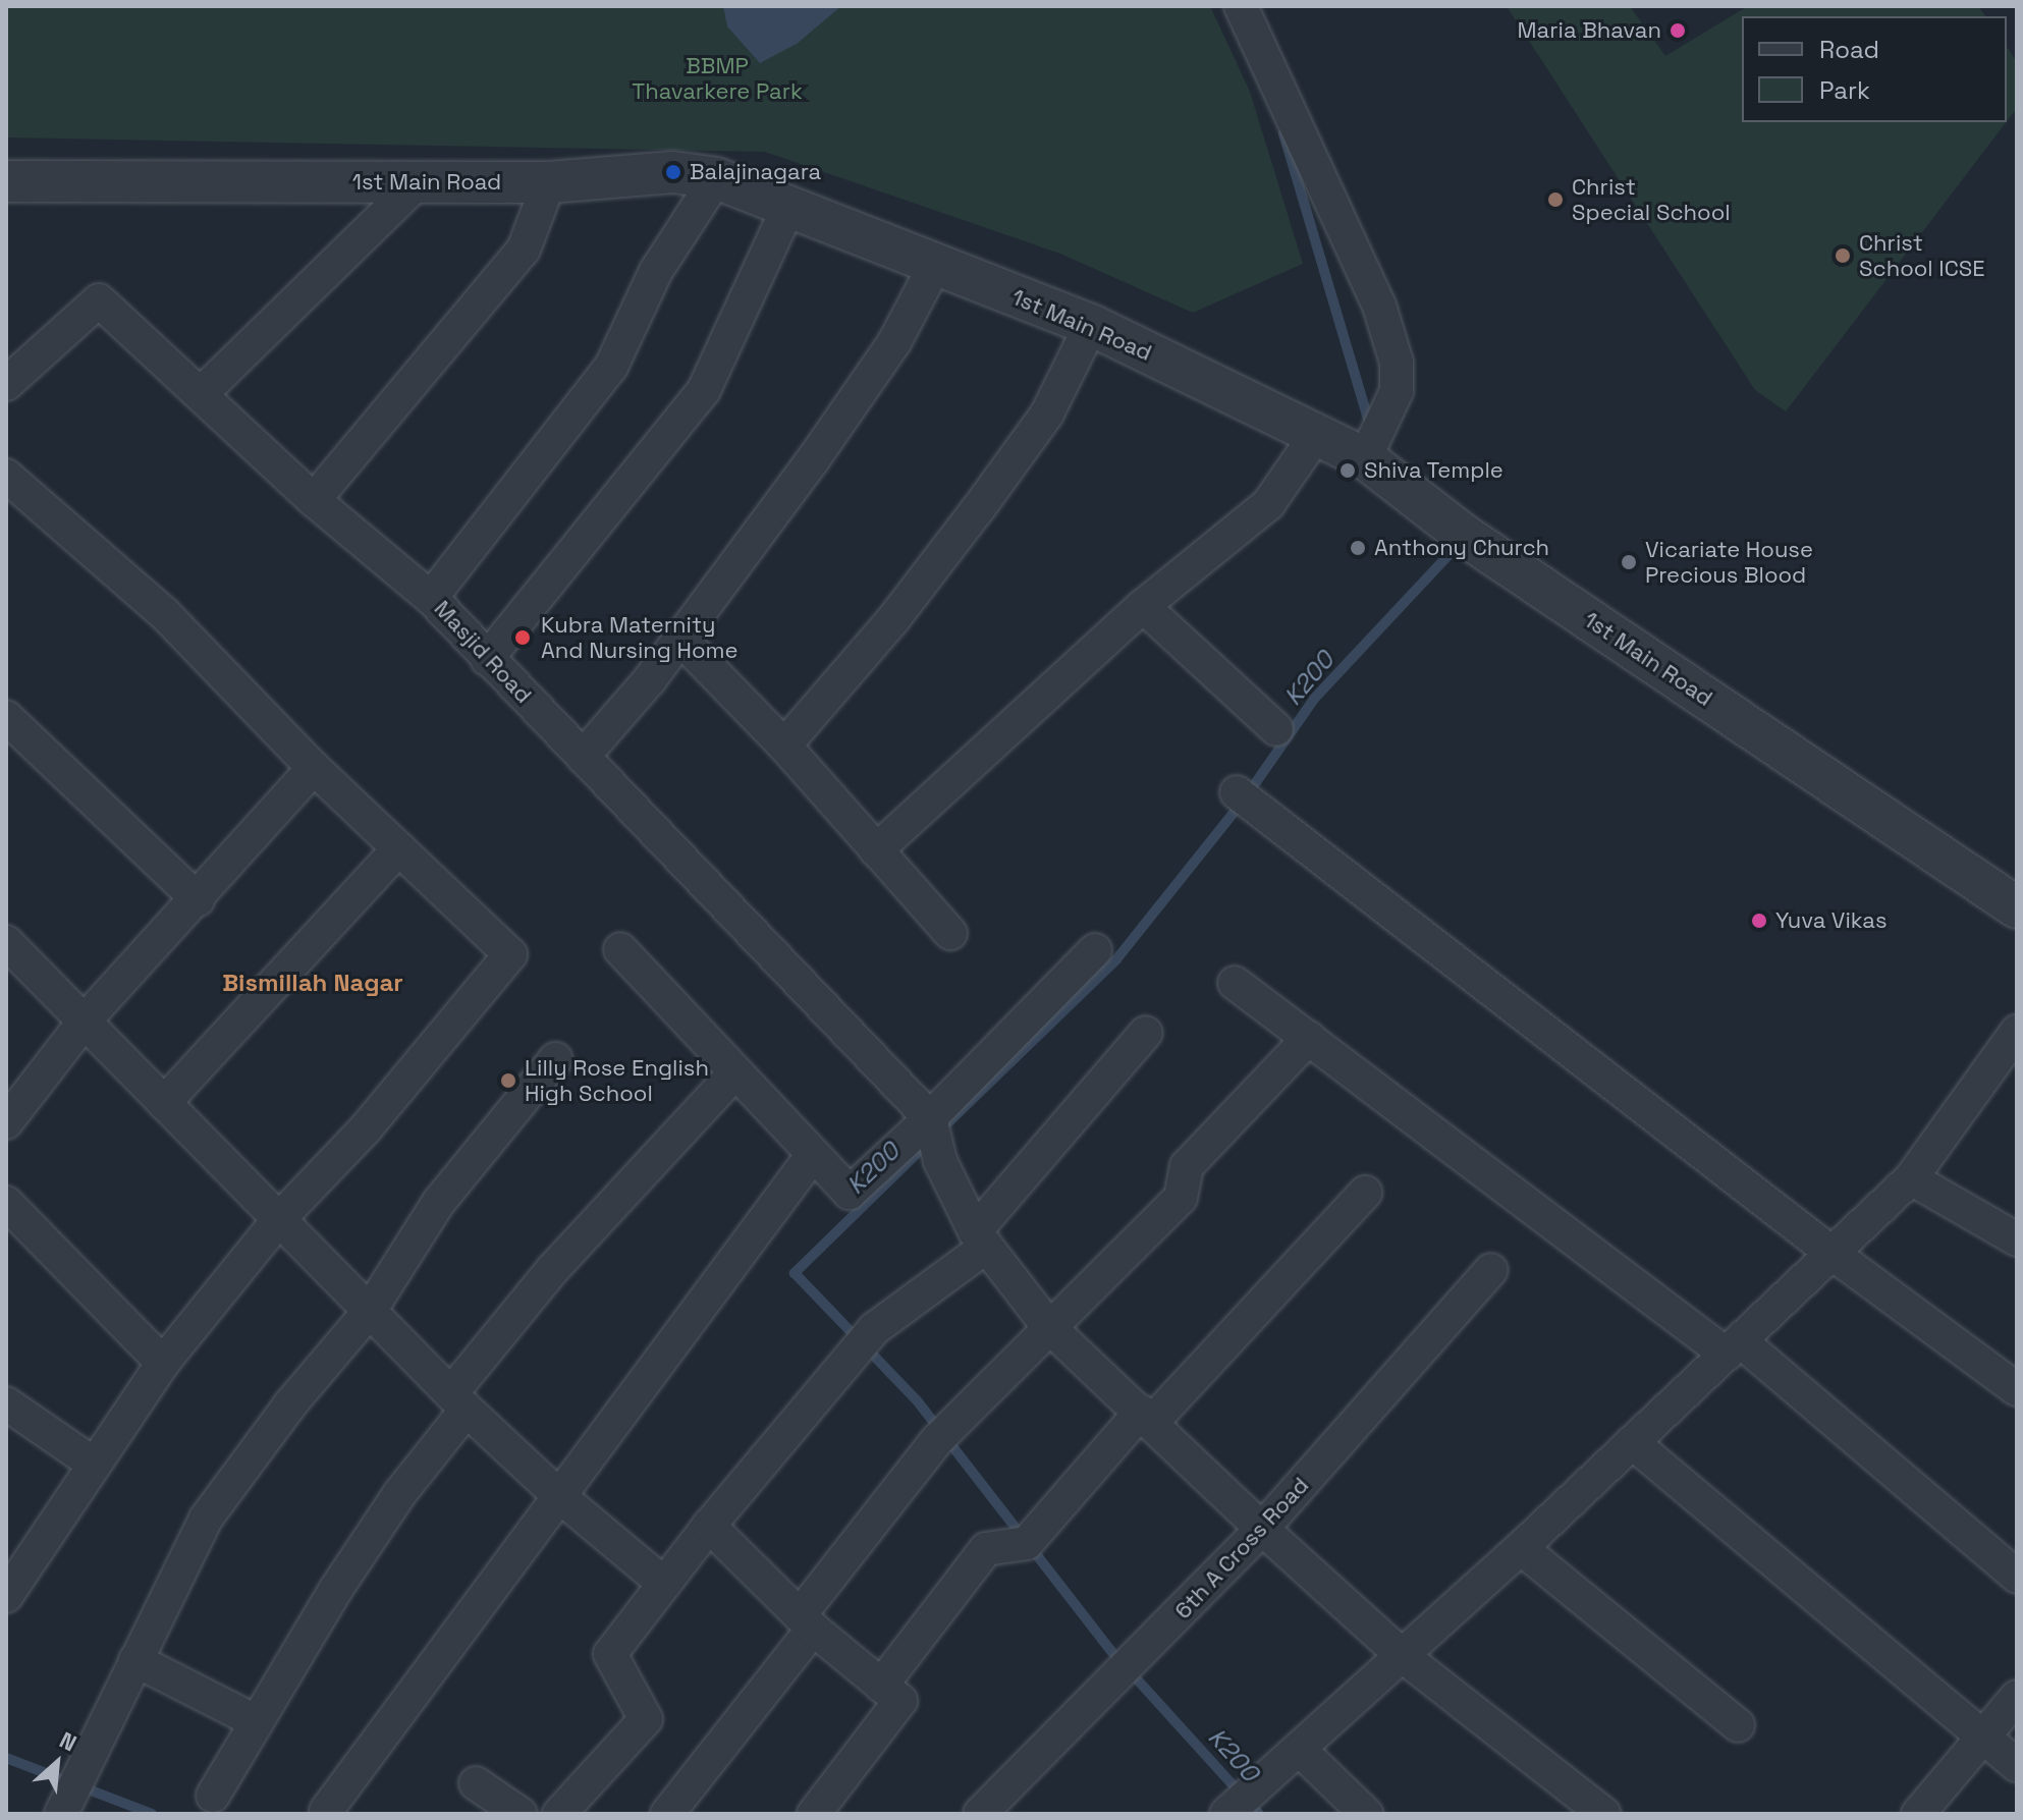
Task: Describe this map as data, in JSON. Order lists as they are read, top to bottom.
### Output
{
  "streets": {
    "street": ["1st Main Road", "Masjid Road", "6th A Cross Road"]
  },
  "districts": ["Bismillah Nagar"],
  "water": ["K200"],
  "parks": ["BBMP Thavarkere Park"],
  "places": [
    "Maria Bhavan",
    "Balajinagara",
    "Christ Special School",
    "Christ School ICSE",
    "Shiva Temple",
    "Anthony Church",
    "Vicariate House Precious Blood",
    "Kubra Maternity And Nursing Home",
    "Yuva Vikas",
    "Lilly Rose English High School"
  ],
  "legend": ["Road", "Park"],
  "north": "top right"
}
